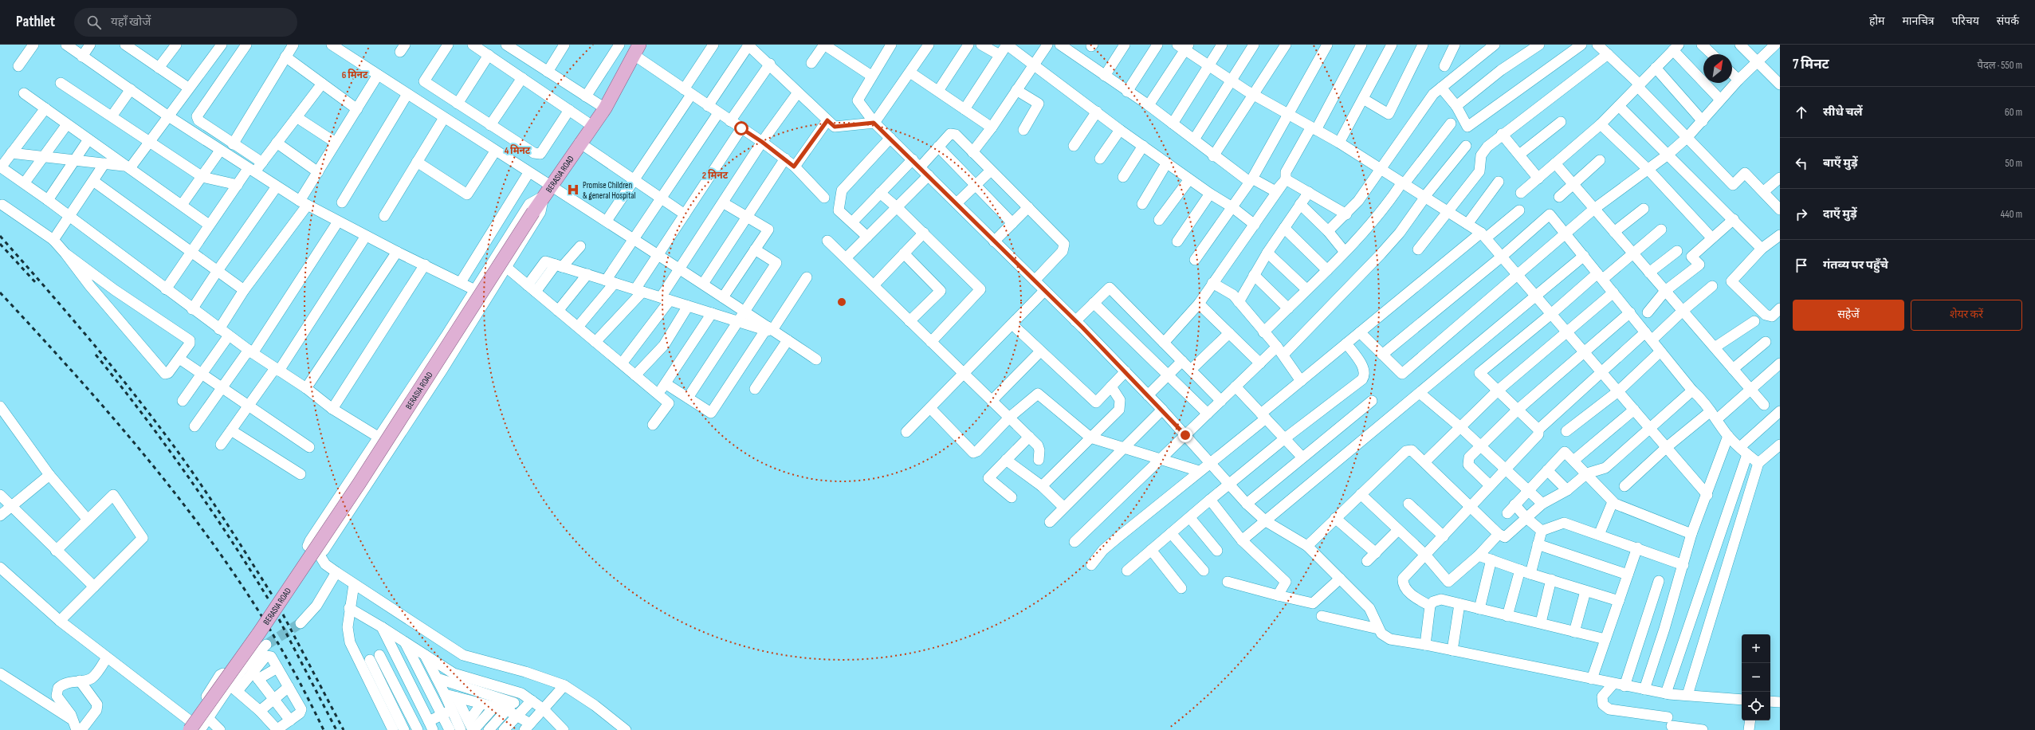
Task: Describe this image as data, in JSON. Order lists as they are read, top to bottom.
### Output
{
  "streets": {
    "main road": ["BERASIA ROAD"]
  },
  "places": {
    "hospital": ["Promise Children & general Hospital"]
  },
  "north": "top right",
  "page": {
    "header": "Pathlet",
    "search": "यहाँ खोजें",
    "nav": [
      "होम",
      "मानचित्र",
      "परिचय",
      "संपर्क"
    ],
    "heading": ["7 मिनट", "पैदल · 550 m"],
    "list": [
      ["सीधे चलें", "60 m"],
      ["बाएँ मुड़ें", "50 m"],
      ["दाएँ मुड़ें", "440 m"],
      "गंतव्य पर पहुँचे"
    ],
    "buttons": ["सहेजें", "शेयर करें"],
    "map_buttons": ["+", "−"]
  },
  "rings": ["6 मिनट", "4 मिनट", "2 मिनट"]
}
